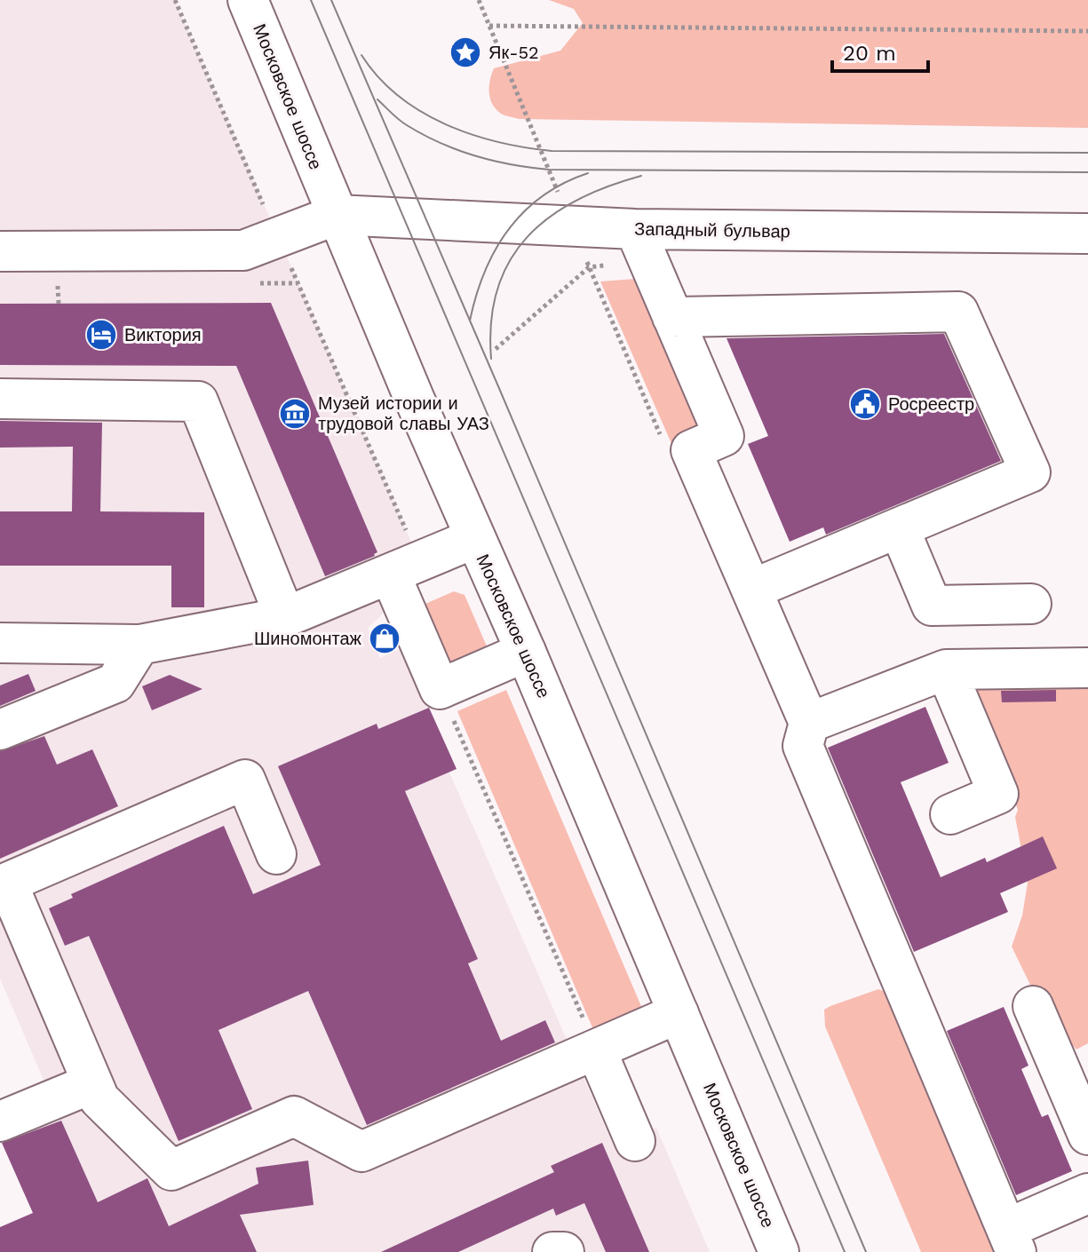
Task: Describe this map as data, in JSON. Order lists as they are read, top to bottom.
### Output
{
  "streets": {
    "main road": ["Московское шоссе", "Западный бульвар"]
  },
  "crossings": [
    ["Московское шоссе", "Западный бульвар"]
  ],
  "places": {
    "place": ["Як-52"],
    "hotel": ["Виктория"],
    "public building": ["Росреестр"],
    "museum": ["Музей истории и трудовой славы УАЗ"],
    "shop": ["Шиномонтаж"]
  },
  "scale_bar": "20 m"
}
